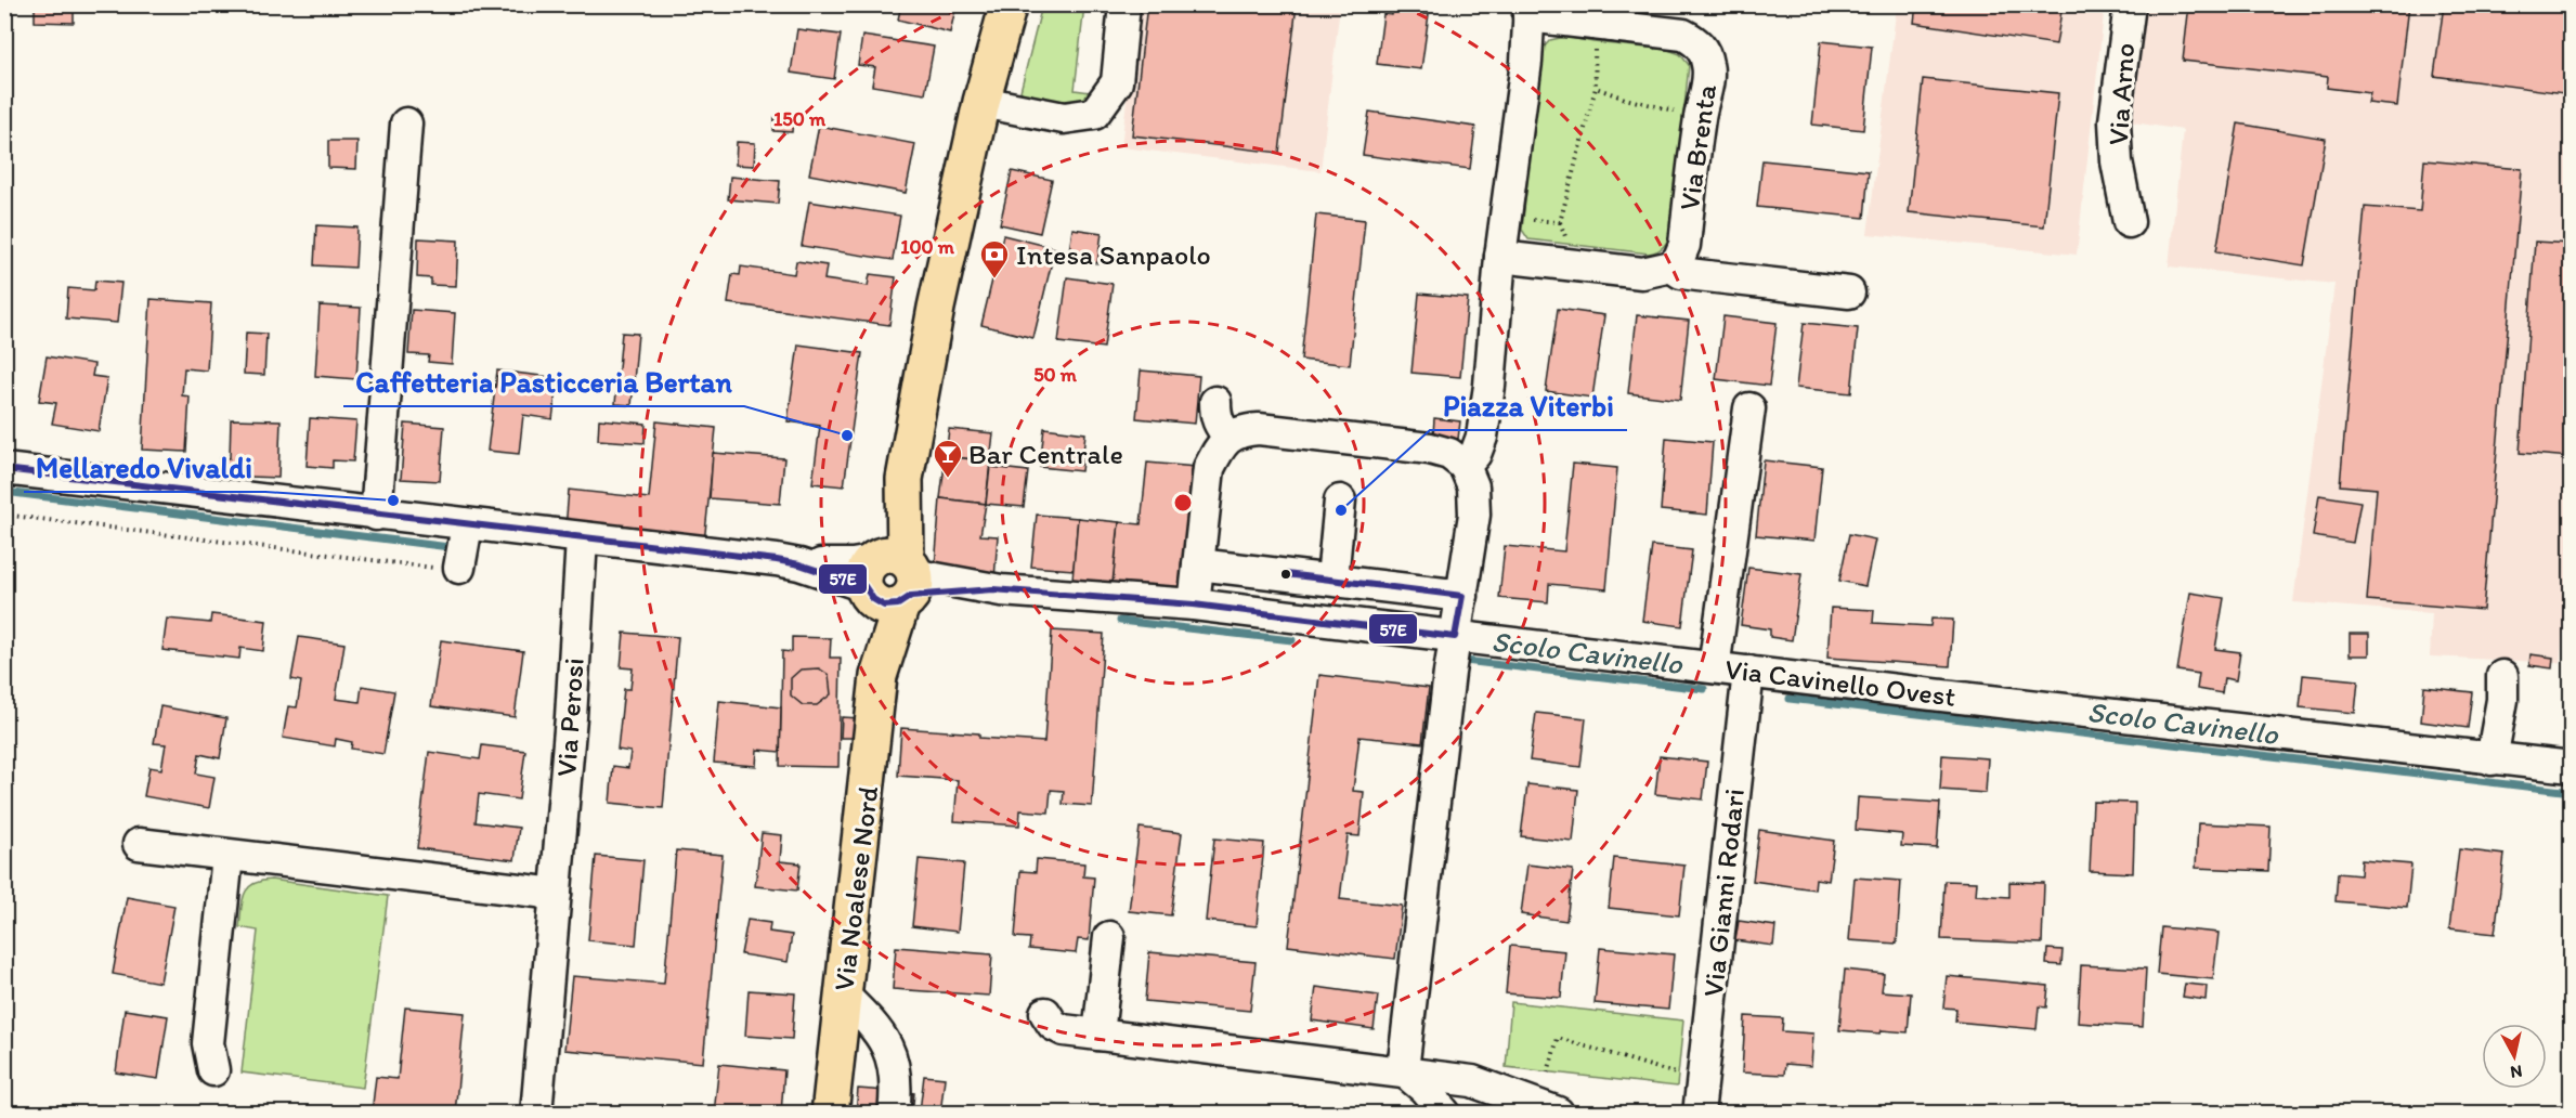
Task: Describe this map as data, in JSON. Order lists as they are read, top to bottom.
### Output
{
  "streets": {
    "main road": ["Via Noalese Nord"],
    "street": [
      "Via Arno",
      "Via Brenta",
      "Via Cavinello Ovest",
      "Via Perosi",
      "Via Gianni Rodari"
    ]
  },
  "crossings": [
    ["Via Cavinello Ovest", "Via Noalese Nord"],
    ["Via Cavinello Ovest", "Via Gianni Rodari"]
  ],
  "water": ["Scolo Cavinello"],
  "places": {
    "bank": ["Intesa Sanpaolo"],
    "other": ["Caffetteria Pasticceria Bertan", "Mellaredo Vivaldi", "Piazza Viterbi"],
    "bar": ["Bar Centrale"]
  },
  "lines": ["transit line 57E"],
  "north": "bottom",
  "rings": ["150 m", "100 m", "50 m"]
}
